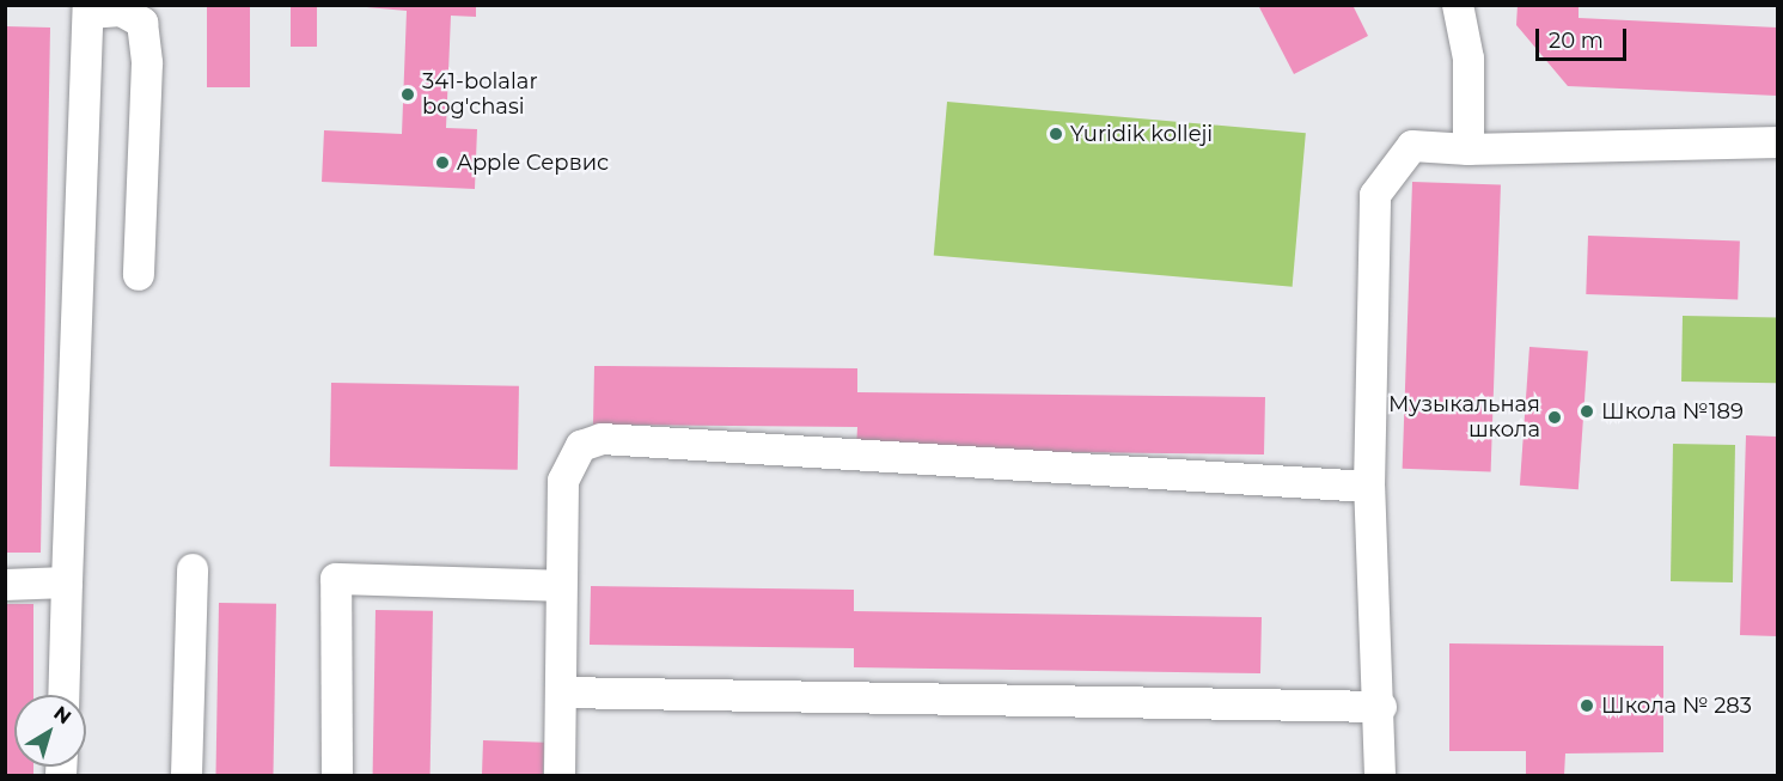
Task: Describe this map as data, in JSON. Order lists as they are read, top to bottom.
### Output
{
  "places": [
    "341-bolalar bog'chasi",
    "Yuridik kolleji",
    "Apple Сервис",
    "Школа №189",
    "Музыкальная школа",
    "Школа № 283"
  ],
  "scale_bar": "20 m",
  "north": "top right"
}
